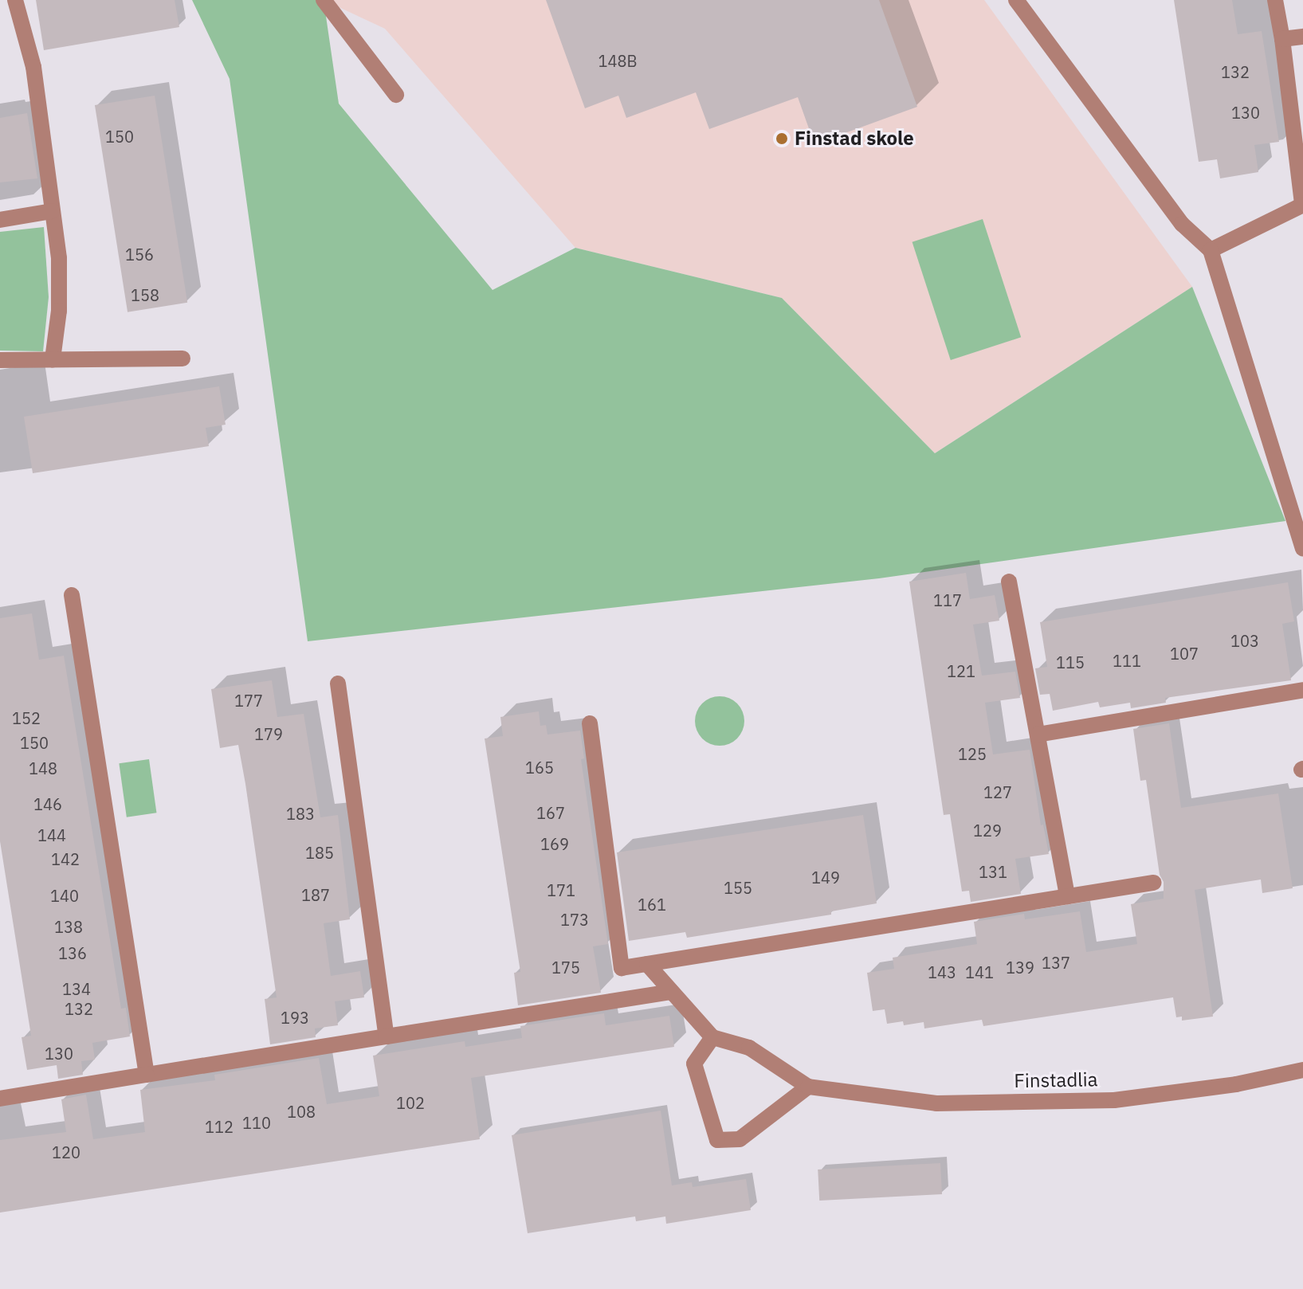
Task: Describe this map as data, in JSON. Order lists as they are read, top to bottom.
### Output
{
  "streets": {
    "street": ["Finstadlia"]
  },
  "places": ["Finstad skole"],
  "house_numbers": [
    "148B",
    "132",
    "130",
    "150",
    "156",
    "158",
    "117",
    "103",
    "107",
    "111",
    "115",
    "121",
    "177",
    "152",
    "179",
    "150",
    "125",
    "165",
    "148",
    "127",
    "146",
    "167",
    "183",
    "129",
    "144",
    "169",
    "185",
    "142",
    "131",
    "149",
    "155",
    "171",
    "187",
    "140",
    "161",
    "173",
    "138",
    "136",
    "137",
    "175",
    "139",
    "143",
    "141",
    "134",
    "132",
    "193",
    "130",
    "102",
    "108",
    "110",
    "112",
    "120"
  ]
}
